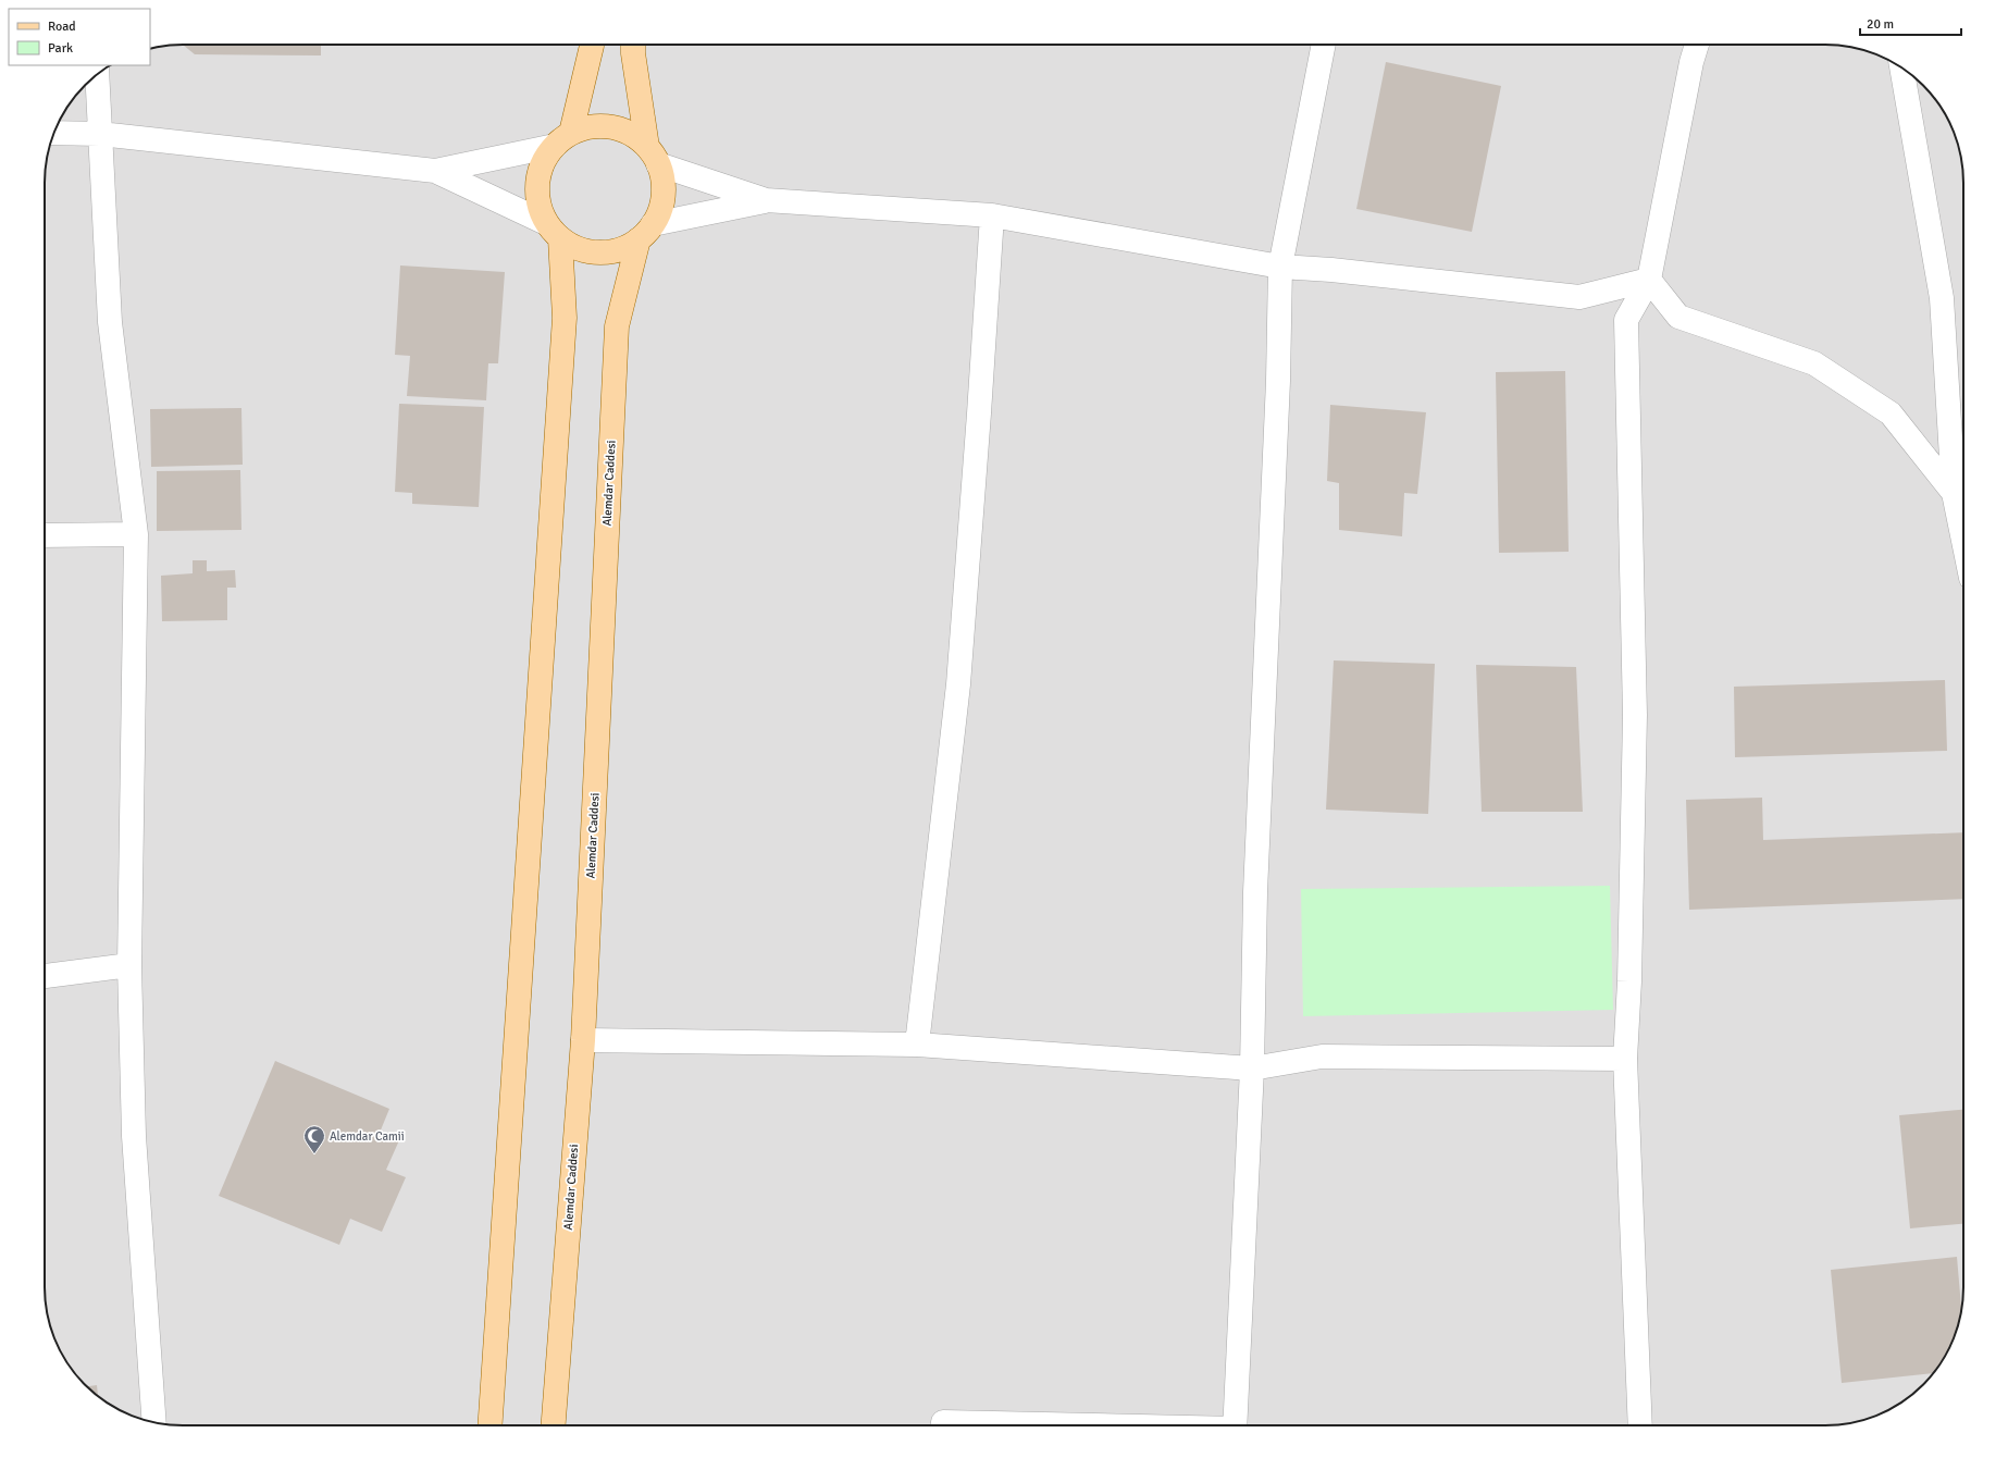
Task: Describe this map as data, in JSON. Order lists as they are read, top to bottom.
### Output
{
  "streets": {
    "main road": ["Alemdar Caddesi"]
  },
  "places": {
    "mosque": ["Alemdar Camii"]
  },
  "legend": ["Road", "Park"],
  "scale_bar": "20 m"
}
